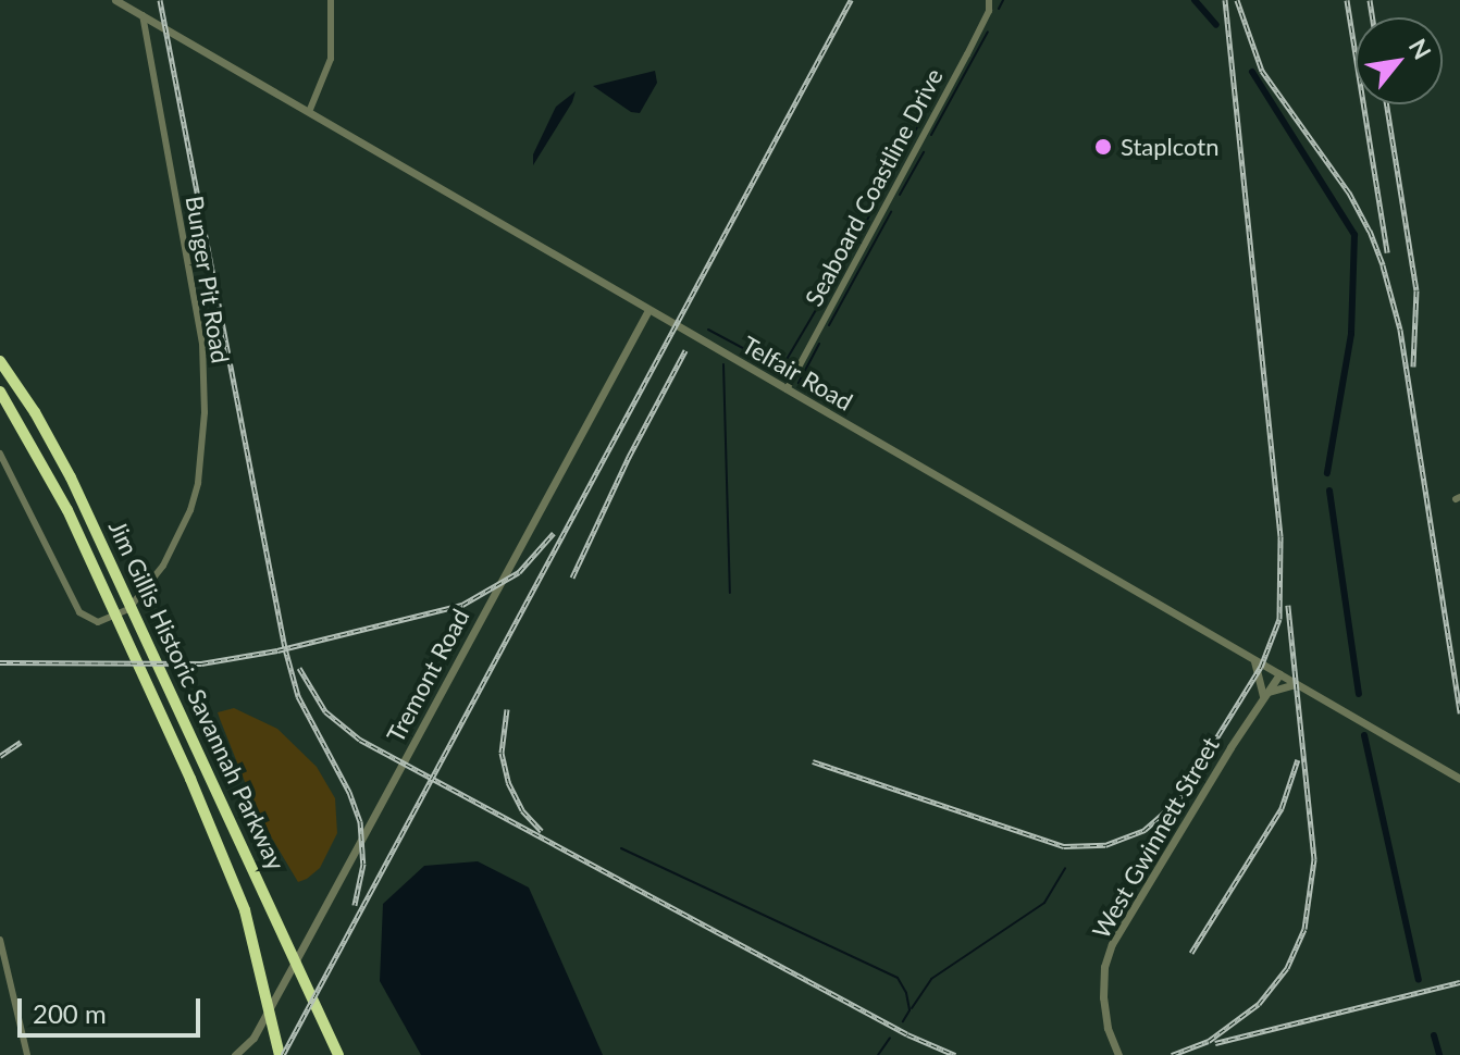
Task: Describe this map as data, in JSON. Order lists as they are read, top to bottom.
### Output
{
  "streets": {
    "highway": ["Jim Gillis Historic Savannah Parkway"],
    "street": [
      "Seaboard Coastline Drive",
      "Bunger Pit Road",
      "Telfair Road",
      "Tremont Road",
      "West Gwinnett Street"
    ]
  },
  "crossings": [
    ["Seaboard Coastline Drive", "Telfair Road"],
    ["Bunger Pit Road", "Telfair Road"],
    ["Telfair Road", "Tremont Road"],
    ["Telfair Road", "West Gwinnett Street"]
  ],
  "places": ["Staplcotn"],
  "scale_bar": "200 m",
  "north": "top right"
}
